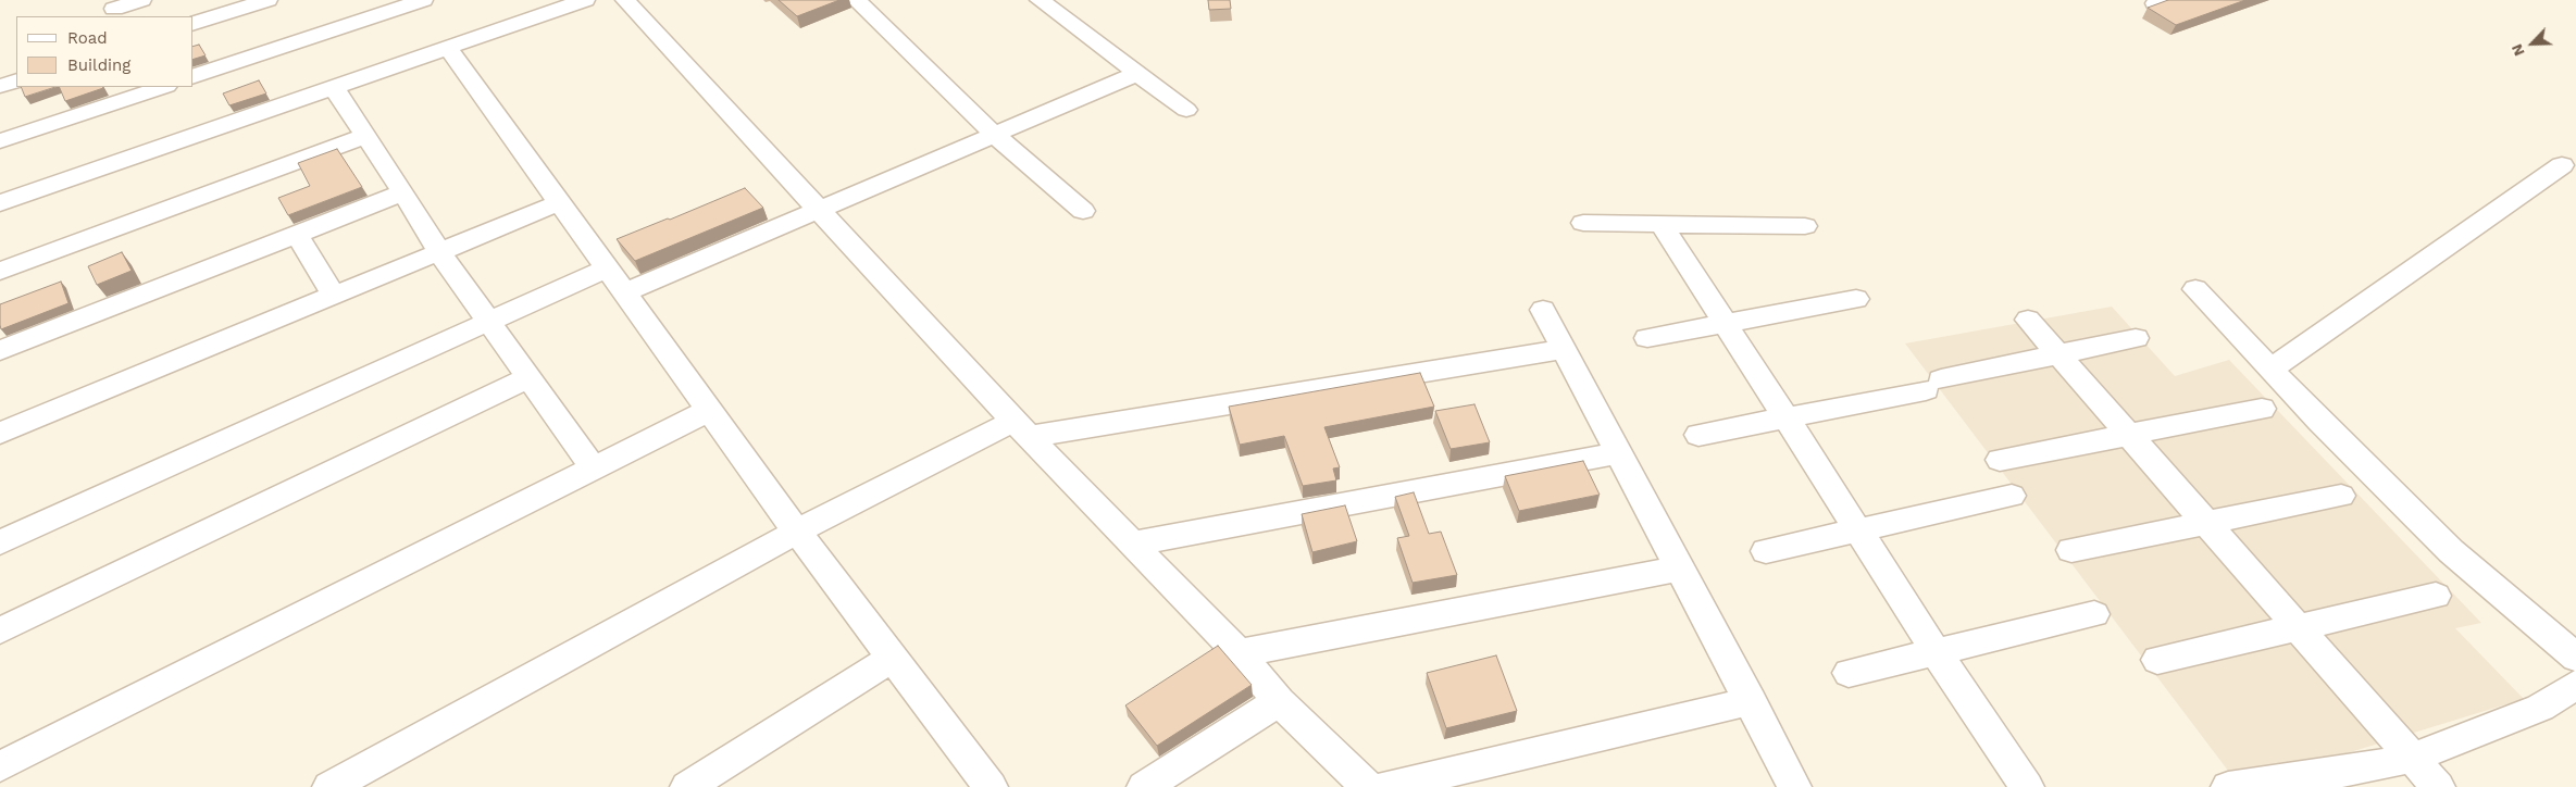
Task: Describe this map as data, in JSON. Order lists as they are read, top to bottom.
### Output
{
  "legend": ["Road", "Building"],
  "north": "bottom left"
}
